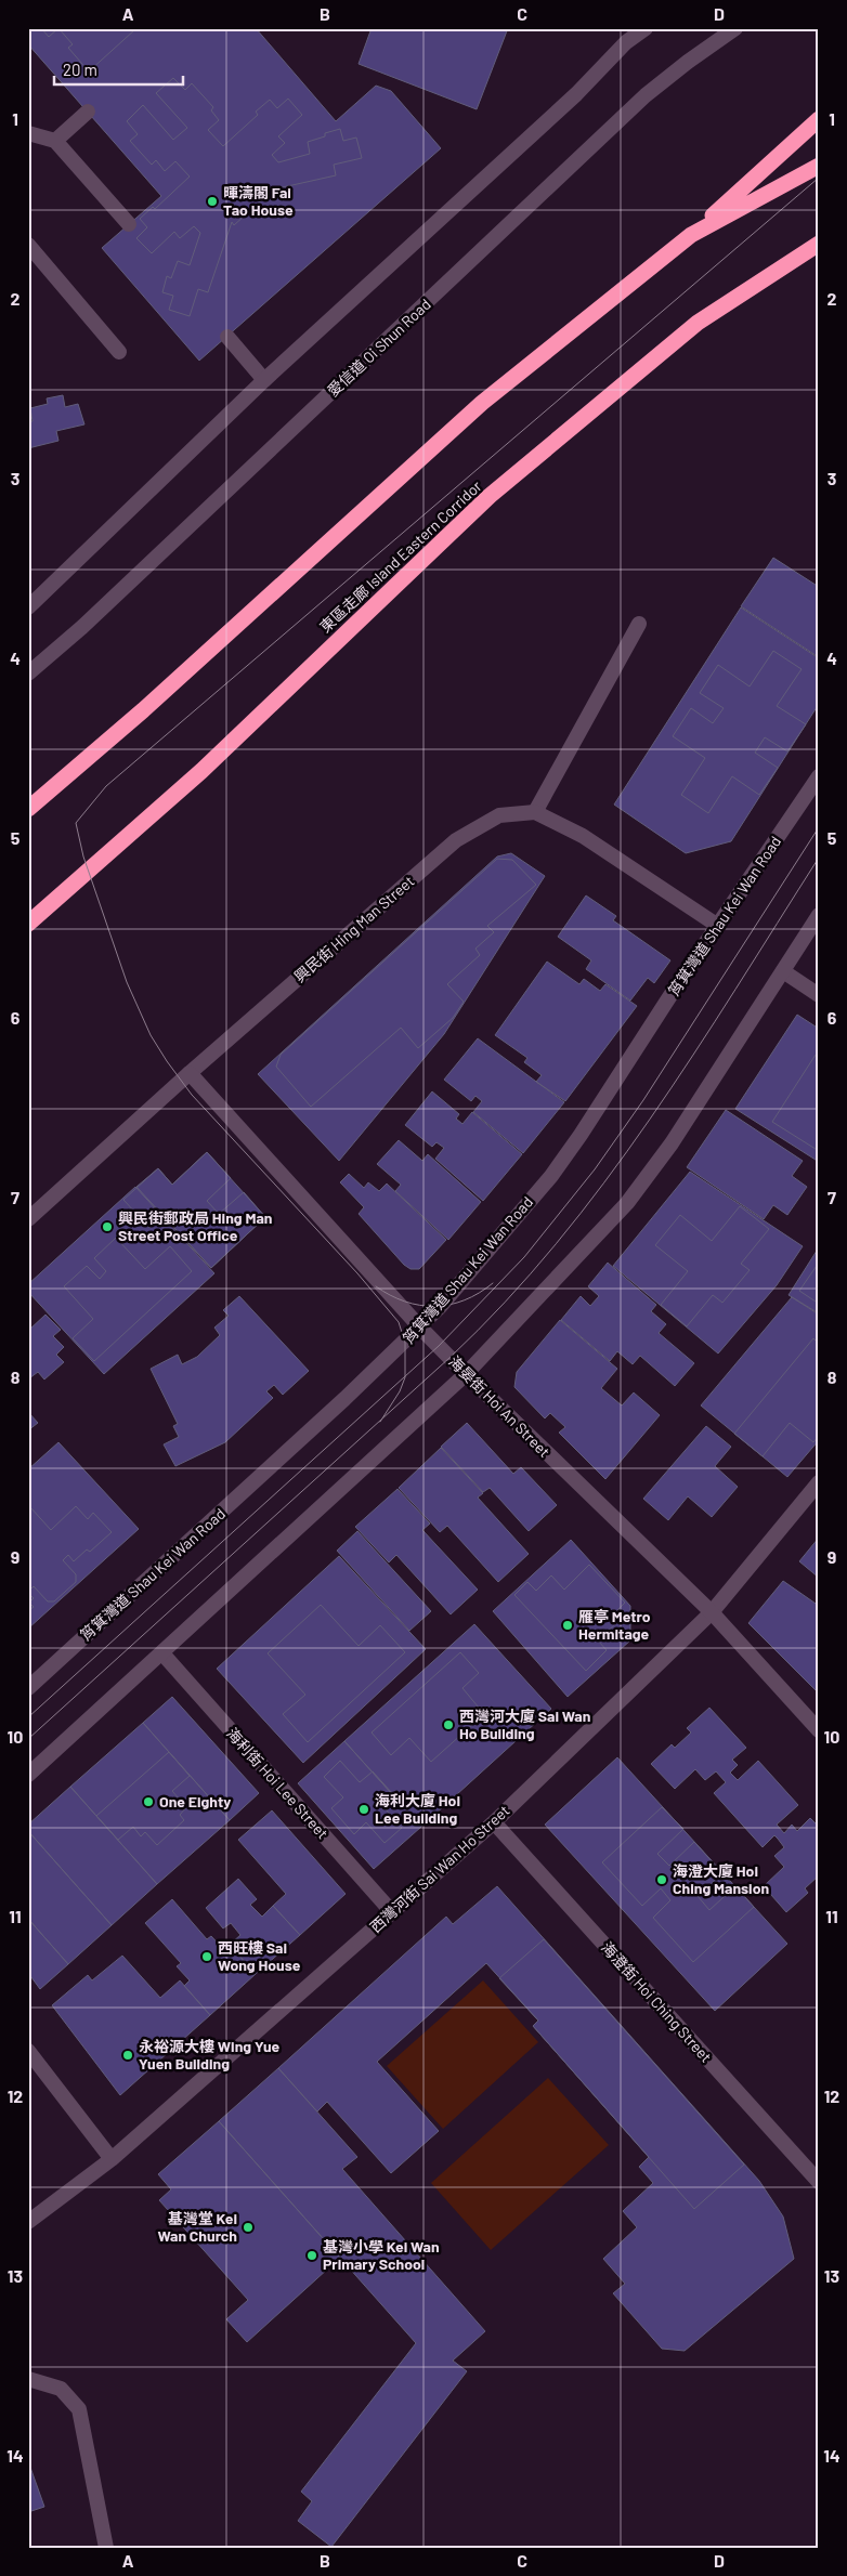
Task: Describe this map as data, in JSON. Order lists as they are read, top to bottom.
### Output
{
  "streets": {
    "highway": ["東區走廊 Island Eastern Corridor"],
    "main road": [
      "愛信道 Oi Shun Road",
      "筲箕灣道 Shau Kei Wan Road",
      "興民街 Hing Man Street",
      "海晏街 Hoi An Street",
      "海利街 Hoi Lee Street",
      "西灣河街 Sai Wan Ho Street",
      "海澄街 Hoi Ching Street"
    ]
  },
  "crossings": [
    ["筲箕灣道 Shau Kei Wan Road", "海晏街 Hoi An Street"],
    ["興民街 Hing Man Street", "海晏街 Hoi An Street"],
    ["海晏街 Hoi An Street", "西灣河街 Sai Wan Ho Street"],
    ["海利街 Hoi Lee Street", "西灣河街 Sai Wan Ho Street"],
    ["西灣河街 Sai Wan Ho Street", "海澄街 Hoi Ching Street"]
  ],
  "places": [
    "暉濤閣 Fai Tao House",
    "興民街郵政局 Hing Man Street Post Office",
    "雁亭 Metro Hermitage",
    "西灣河大廈 Sai Wan Ho Building",
    "One Eighty",
    "海利大廈 Hoi Lee Building",
    "海澄大廈 Hoi Ching Mansion",
    "西旺樓 Sai Wong House",
    "永裕源大樓 Wing Yue Yuen Building",
    "基灣堂 Kei Wan Church",
    "基灣小學 Kei Wan Primary School"
  ],
  "scale_bar": "20 m",
  "grid": {
    "columns": [
      "A",
      "B",
      "C",
      "D"
    ],
    "rows": [
      "1",
      "2",
      "3",
      "4",
      "5",
      "6",
      "7",
      "8",
      "9",
      "10",
      "11",
      "12",
      "13",
      "14"
    ]
  }
}
